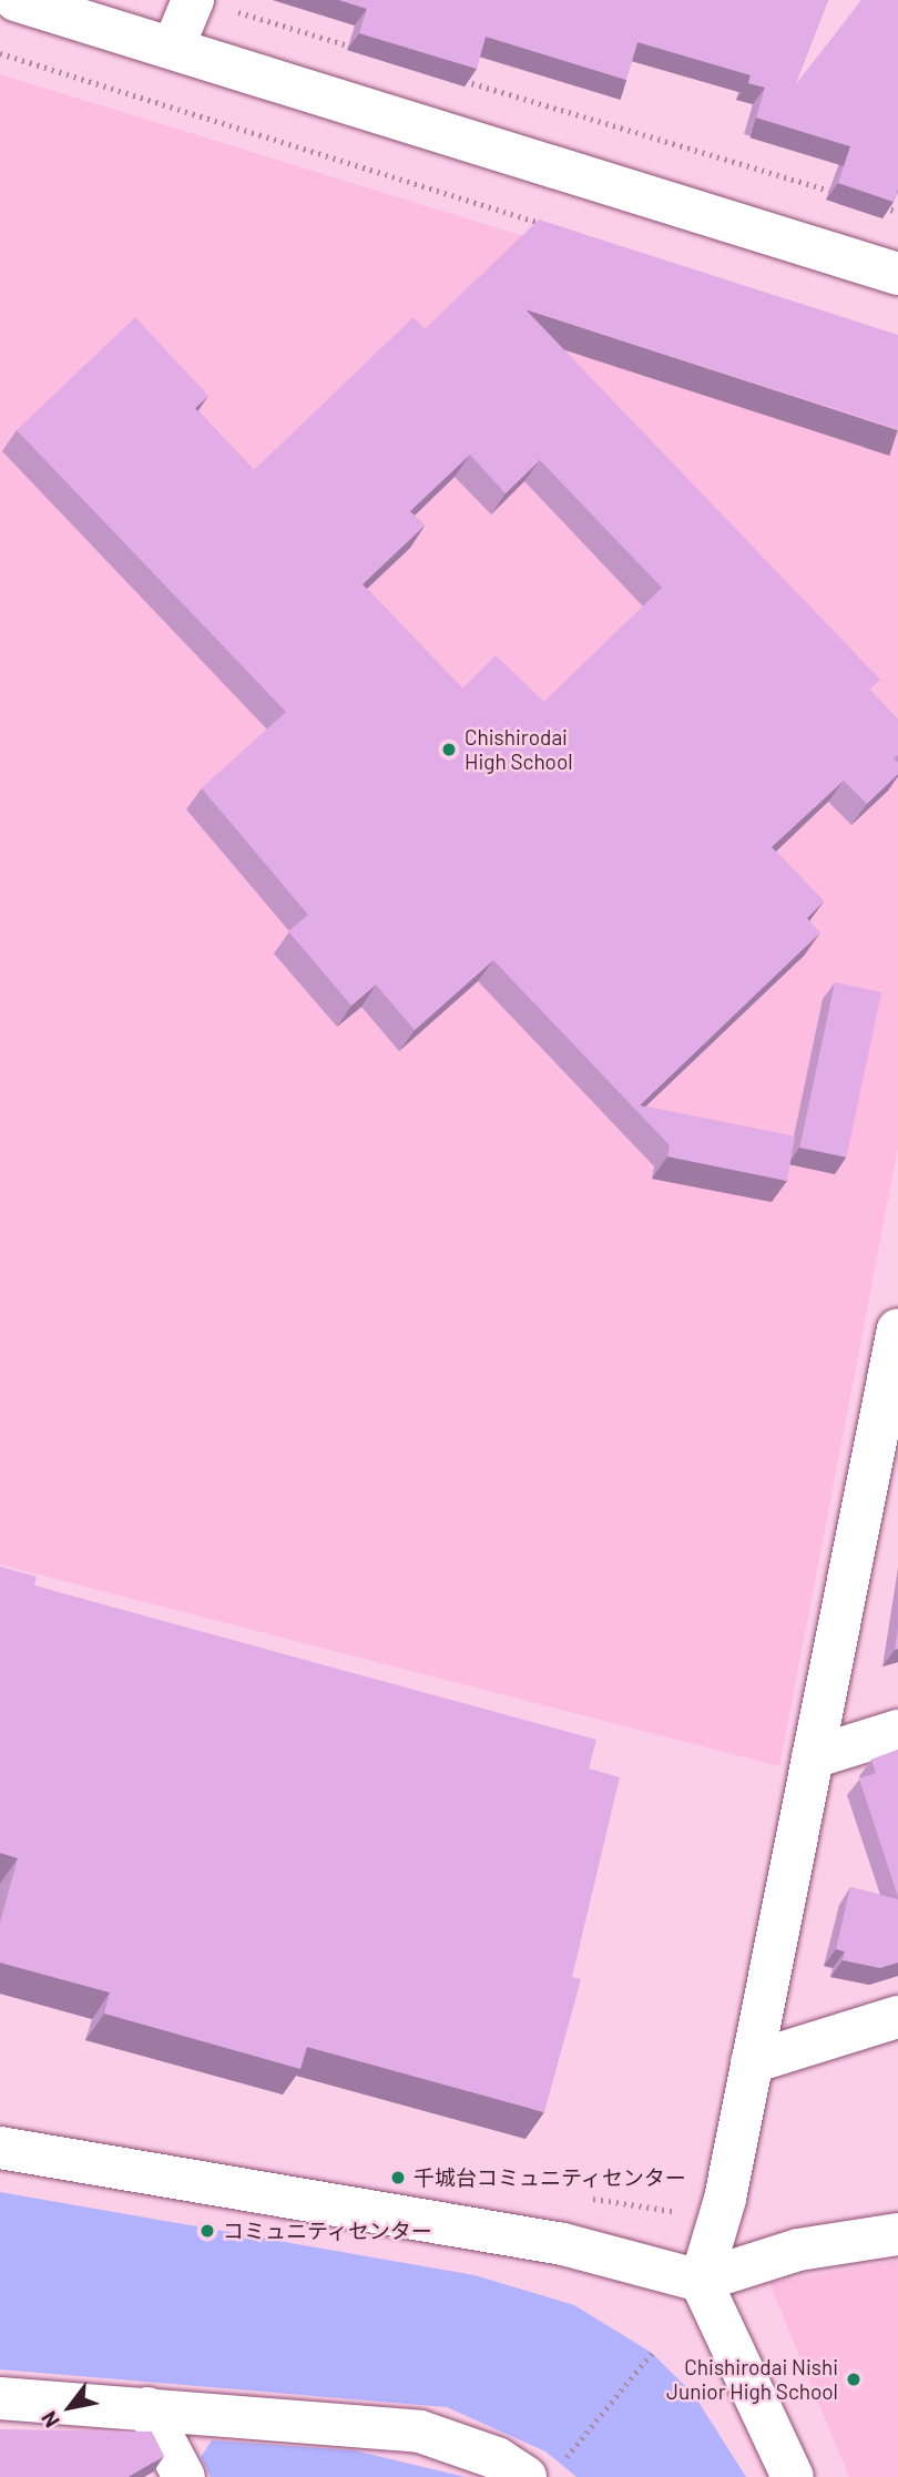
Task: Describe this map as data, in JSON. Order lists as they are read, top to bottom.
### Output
{
  "places": [
    "Chishirodai High School",
    "千城台コミュニティセンター",
    "コミュニティセンター",
    "Chishirodai Nishi Junior High School"
  ],
  "north": "bottom left"
}
